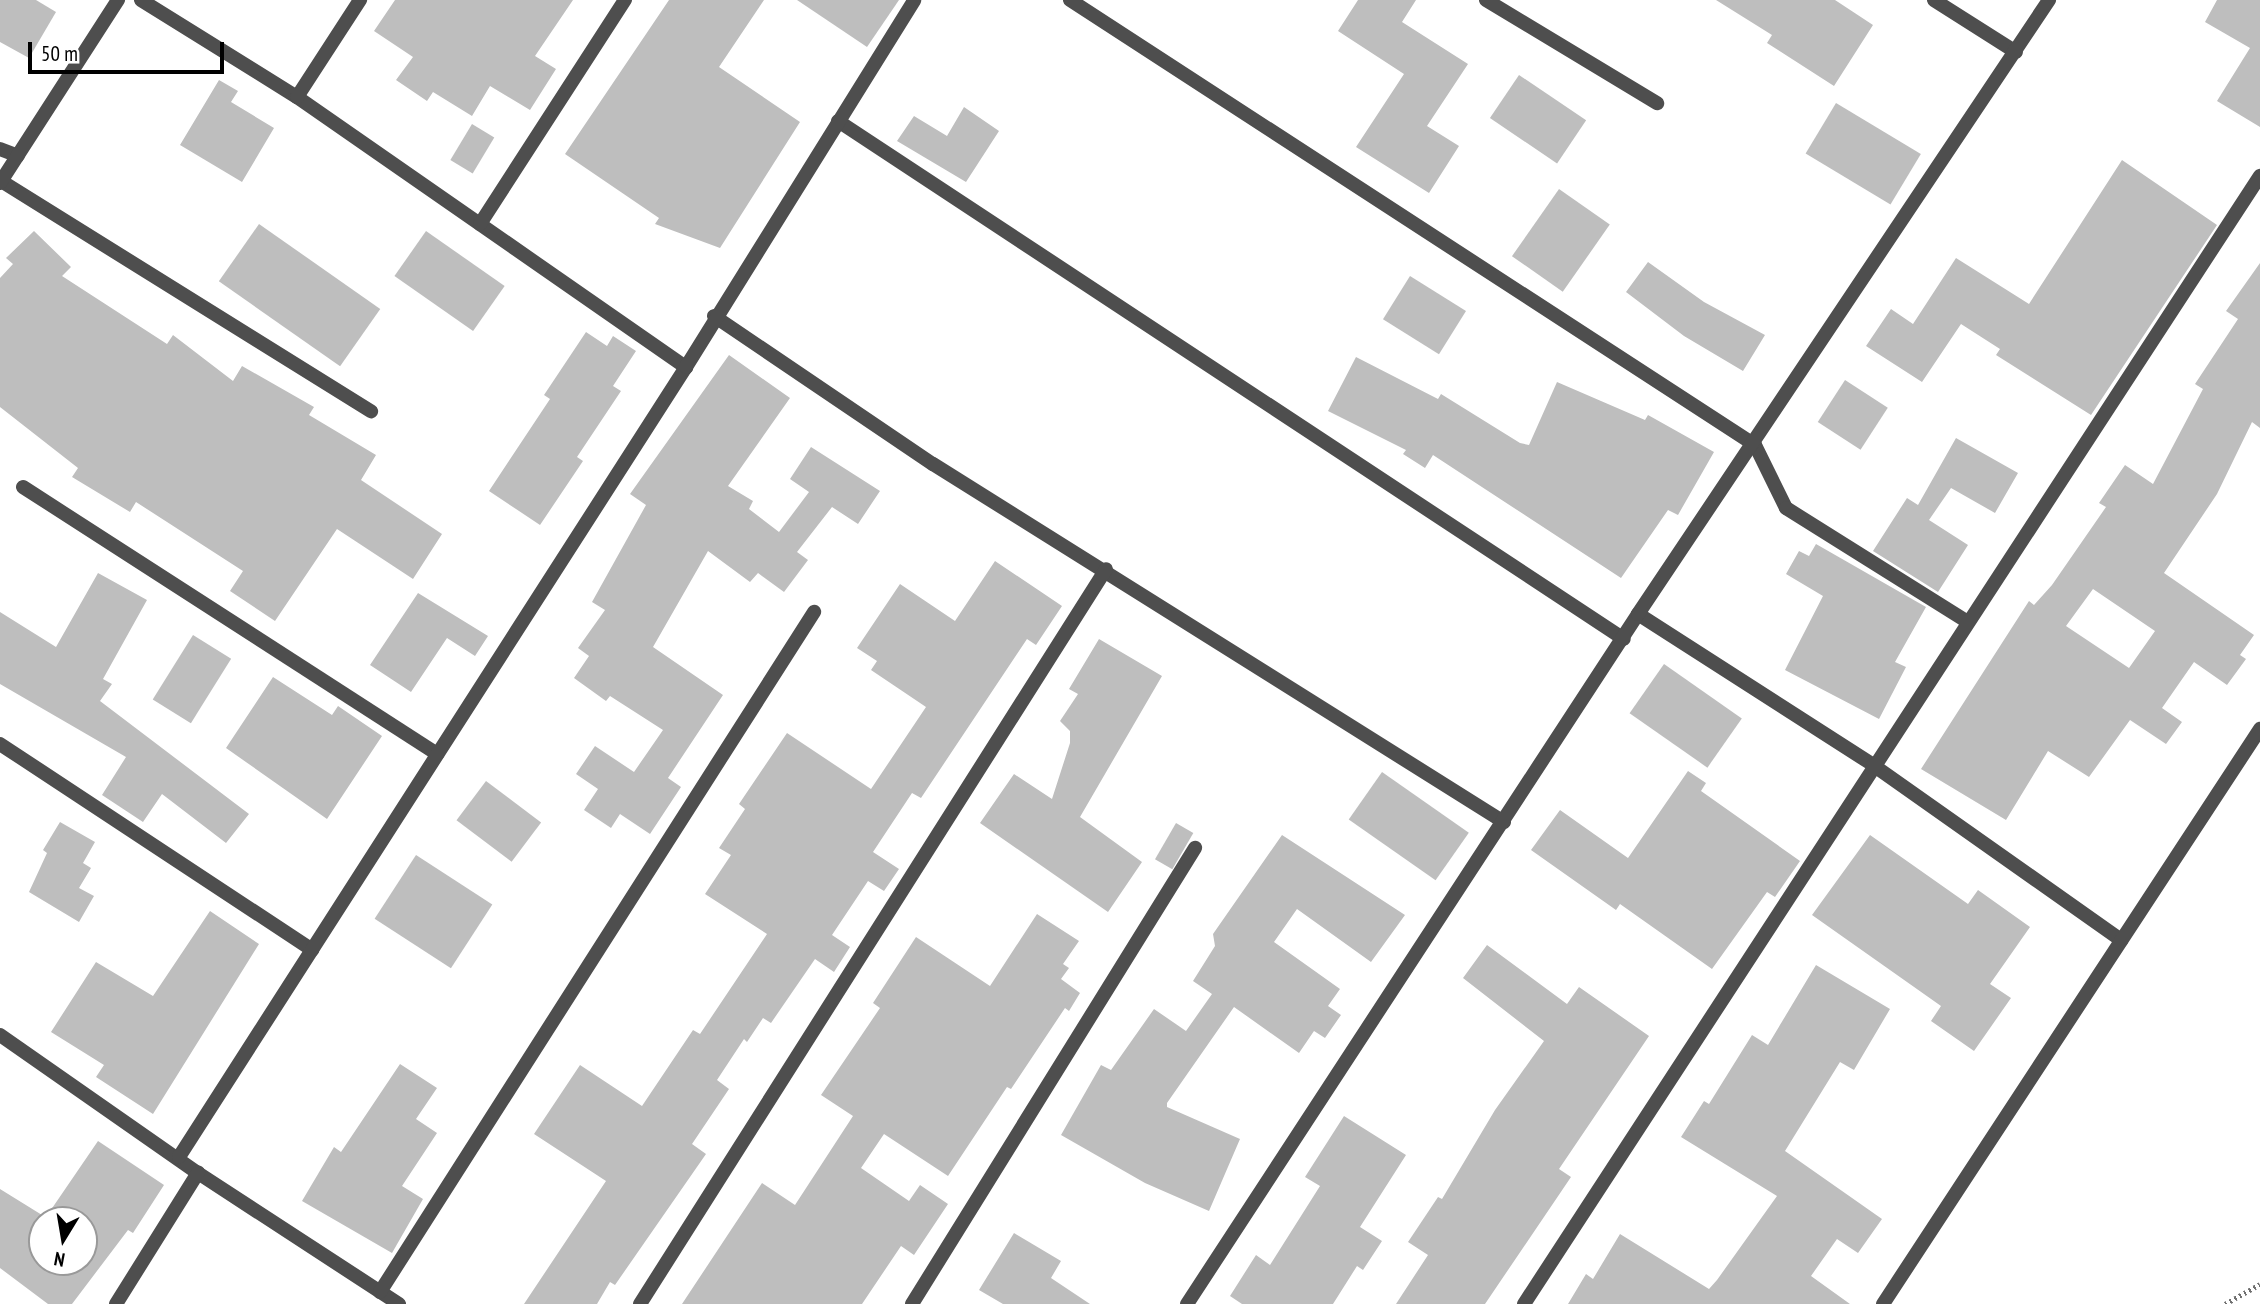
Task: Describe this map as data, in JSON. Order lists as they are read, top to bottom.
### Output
{
  "scale_bar": "50 m",
  "north": "bottom"
}
